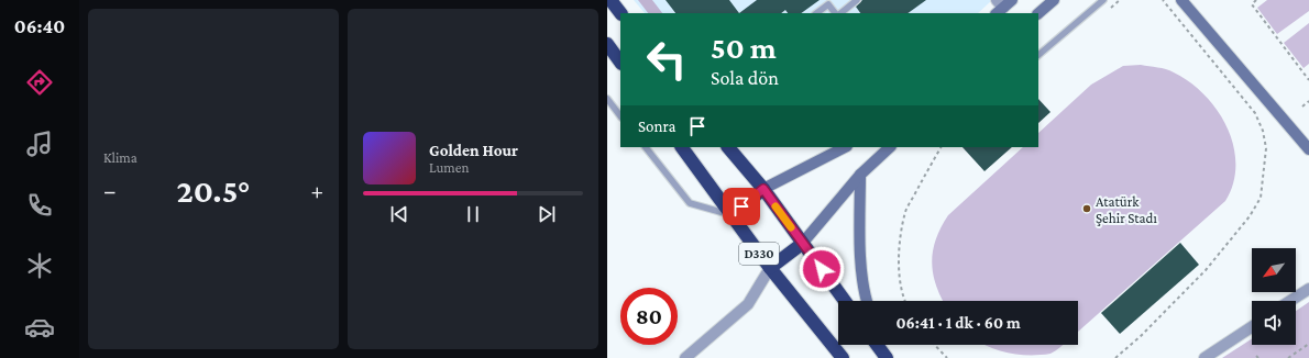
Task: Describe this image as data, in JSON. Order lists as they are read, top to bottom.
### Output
{
  "streets": {
    "highway": ["D330"]
  },
  "places": ["Atatürk Şehir Stadı"],
  "north": "bottom left",
  "page": {
    "tabs": "06:40",
    "tile": "Klima",
    "turn": ["50 m", "Sola dön"],
    "then": "Sonra",
    "song": ["Golden Hour", "Lumen"],
    "heat": ["−", "20.5°", "+"],
    "limit": "80",
    "trip": "06:41 · 1 dk · 60 m"
  }
}
